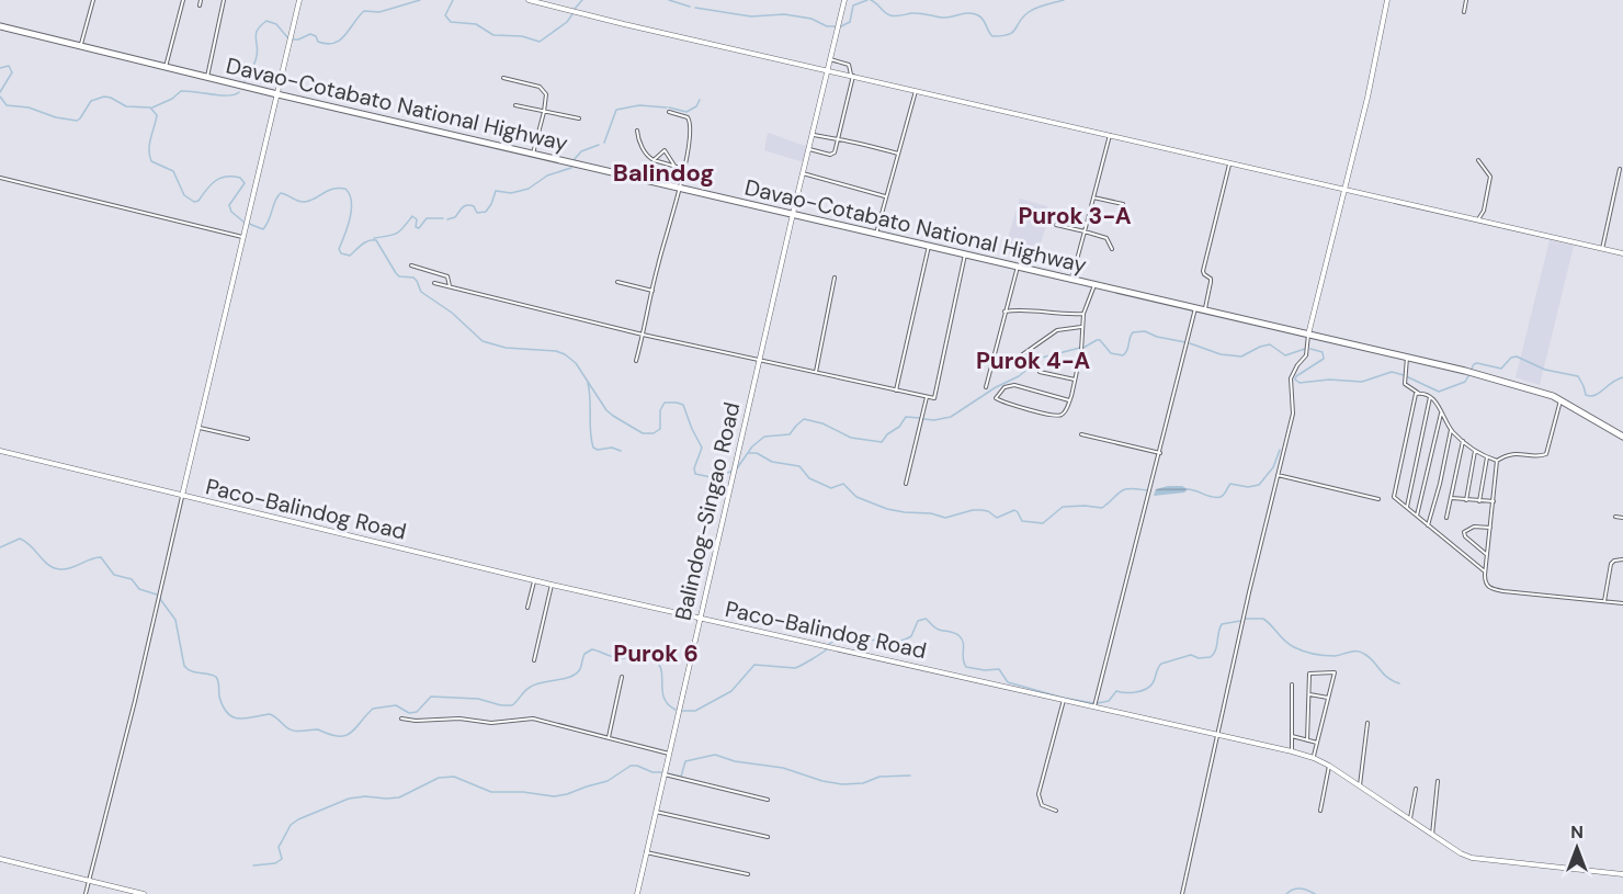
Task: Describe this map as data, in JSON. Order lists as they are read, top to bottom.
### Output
{
  "streets": {
    "highway": ["Davao-Cotabato National Highway"],
    "street": ["Paco-Balindog Road", "Balindog-Singao Road"]
  },
  "crossings": [
    ["Davao-Cotabato National Highway", "Balindog-Singao Road"],
    ["Paco-Balindog Road", "Balindog-Singao Road"]
  ],
  "districts": [
    "Balindog",
    "Purok 3-A",
    "Purok 4-A",
    "Purok 6"
  ],
  "north": "top"
}
